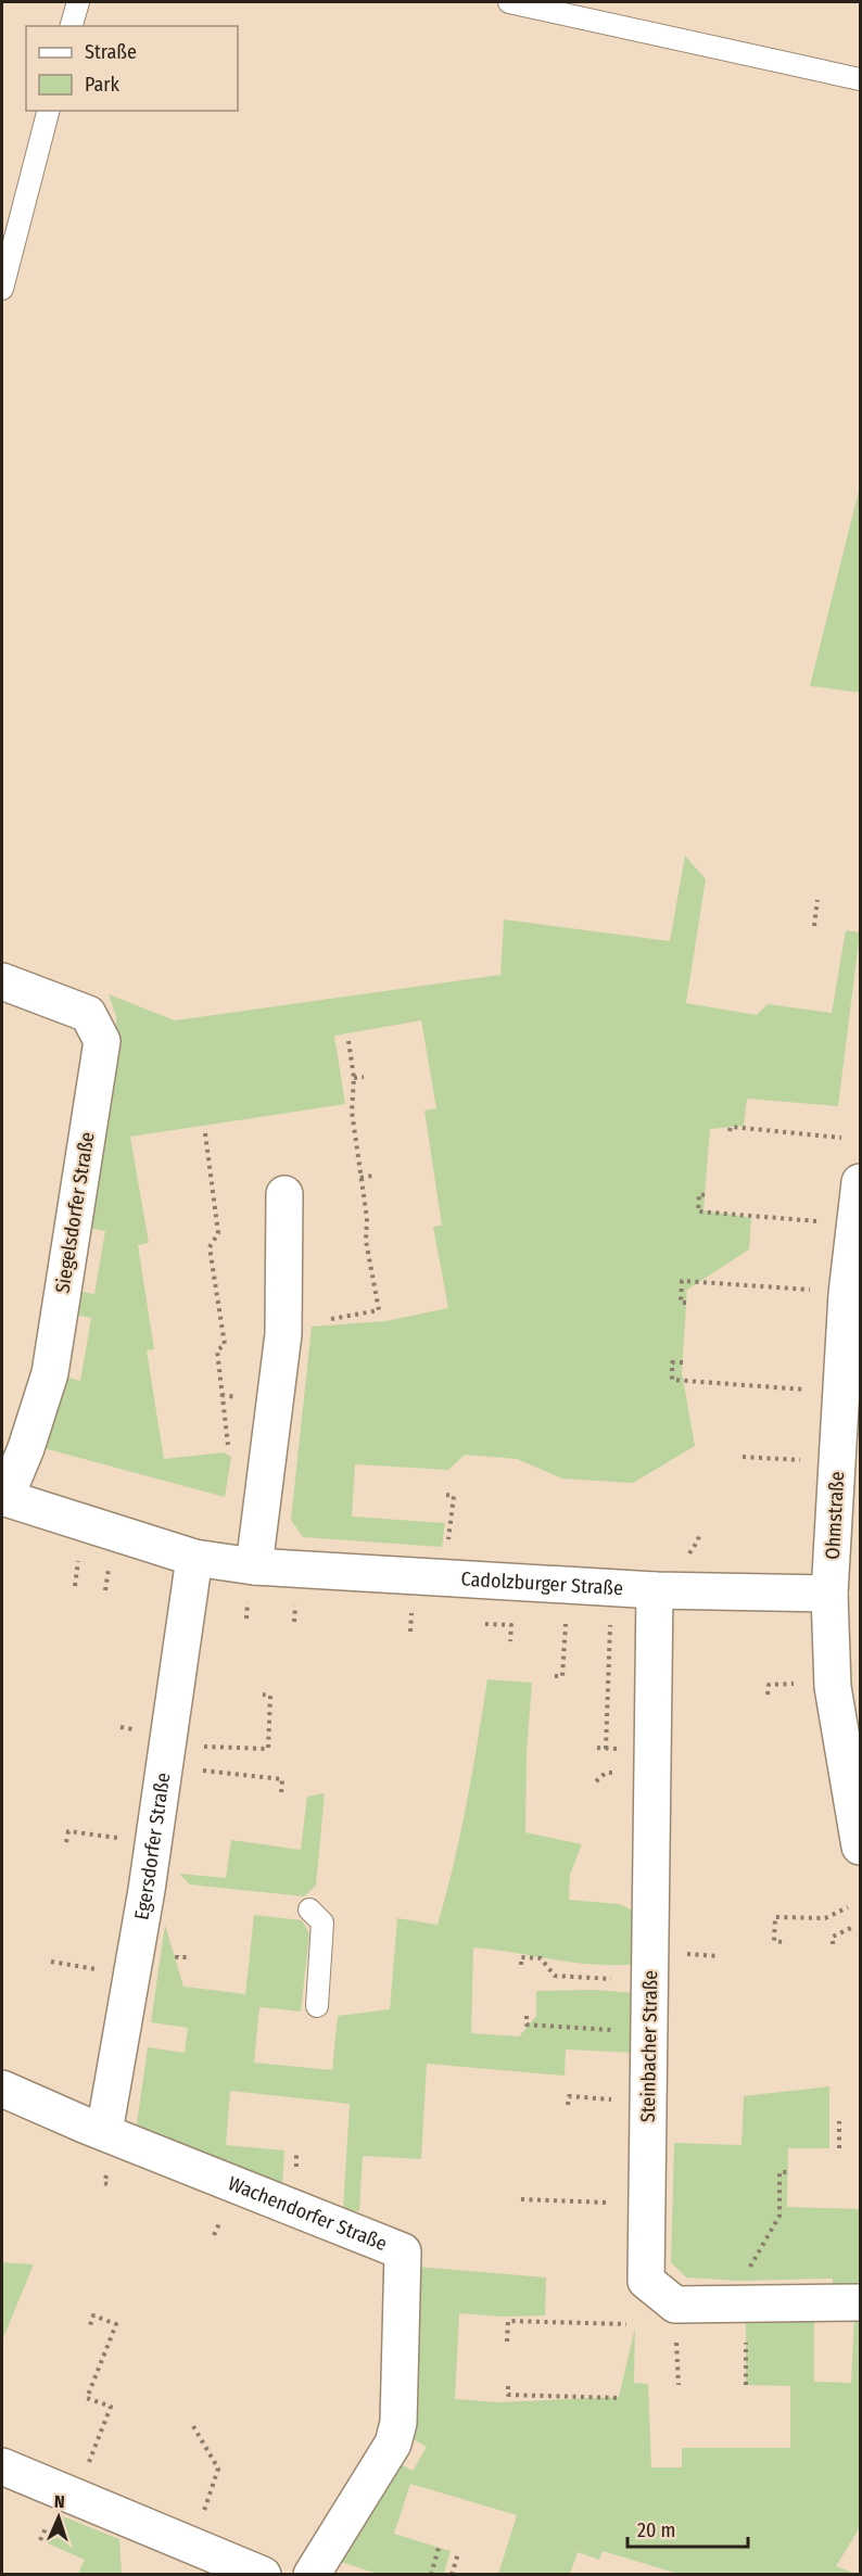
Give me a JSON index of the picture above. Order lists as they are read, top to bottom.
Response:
{
  "streets": {
    "street": [
      "Siegelsdorfer Straße",
      "Ohmstraße",
      "Cadolzburger Straße",
      "Egersdorfer Straße",
      "Steinbacher Straße",
      "Wachendorfer Straße"
    ]
  },
  "crossings": [
    ["Siegelsdorfer Straße", "Cadolzburger Straße"],
    ["Ohmstraße", "Cadolzburger Straße"],
    ["Cadolzburger Straße", "Egersdorfer Straße"],
    ["Cadolzburger Straße", "Steinbacher Straße"],
    ["Egersdorfer Straße", "Wachendorfer Straße"]
  ],
  "legend": ["Straße", "Park"],
  "scale_bar": "20 m",
  "north": "top"
}
